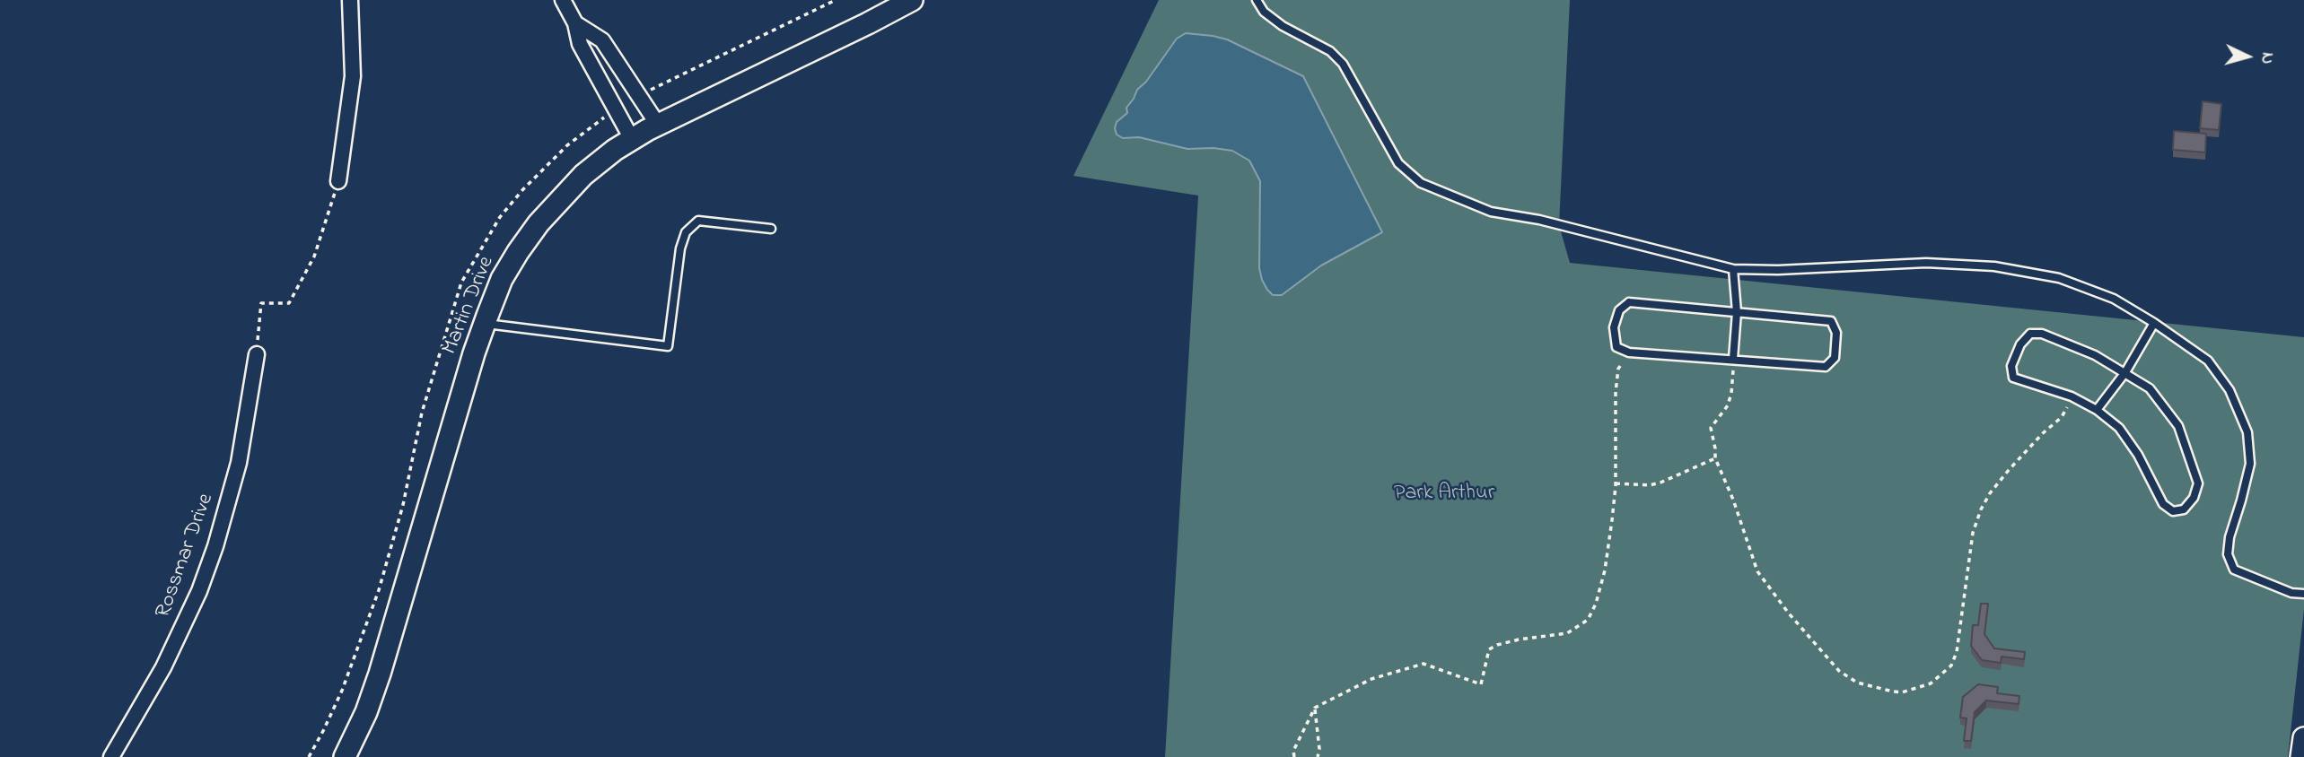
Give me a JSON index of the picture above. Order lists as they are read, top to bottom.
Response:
{
  "streets": {
    "street": ["Martin Drive", "Rossmar Drive"]
  },
  "parks": ["Park Arthur"],
  "north": "right"
}
